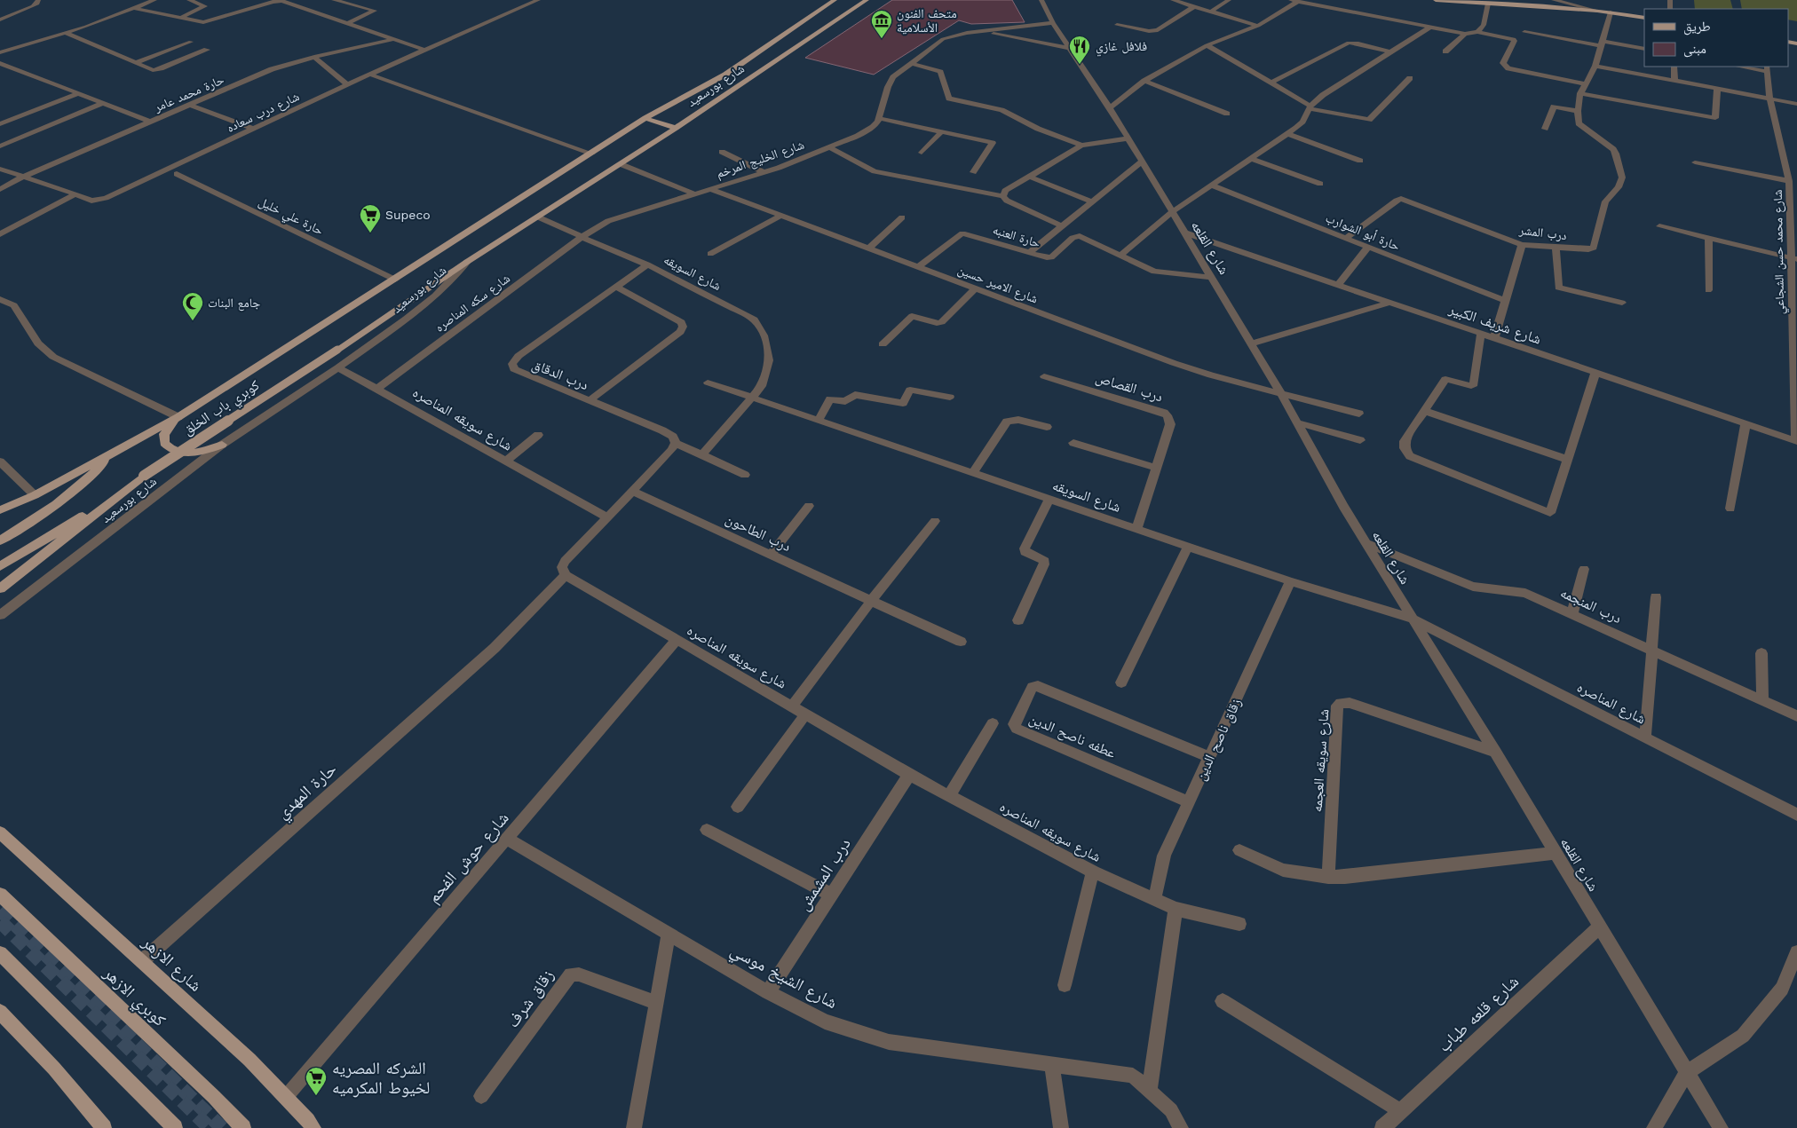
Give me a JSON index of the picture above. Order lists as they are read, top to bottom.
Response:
{
  "streets": {
    "main road": [
      "شارع بورسعيد",
      "كوبري باب الخلق",
      "شارع الازهر",
      "كوبري الازهر"
    ],
    "street": [
      "حارة محمد عامر",
      "شارع درب سعاده",
      "شارع الخليج المرخم",
      "حارة علي خليل",
      "حارة أبو الشوارب",
      "درب المشر",
      "حارة العنبه",
      "شارع القلعه",
      "شارع محمد حسن الشجاعي",
      "شارع السويقه",
      "شارع الامير حسين",
      "شارع سكه المناصره",
      "شارع شريف الكبير",
      "درب الدقاق",
      "درب القصاص",
      "شارع سويقه المناصره",
      "درب الطاحون",
      "درب المنجمه",
      "شارع المناصره",
      "عطفه ناصح الدين",
      "زقاق ناصح الدين",
      "شارع سويقه العجمه",
      "حارة المهدي",
      "شارع حوش الفحم",
      "درب المشمش",
      "شارع الشيخ موسي",
      "زقاق شرف",
      "شارع قلعه طباب"
    ]
  },
  "crossings": [
    ["شارع بورسعيد", "حارة علي خليل"],
    ["شارع بورسعيد", "شارع السويقه"],
    ["شارع بورسعيد", "كوبري باب الخلق"],
    ["شارع بورسعيد", "شارع سويقه المناصره"],
    ["حارة محمد عامر", "شارع درب سعاده"],
    ["شارع الخليج المرخم", "شارع السويقه"],
    ["شارع الخليج المرخم", "شارع الامير حسين"],
    ["شارع الخليج المرخم", "شارع سكه المناصره"],
    ["حارة أبو الشوارب", "درب المشر"],
    ["حارة العنبه", "شارع القلعه"],
    ["حارة العنبه", "شارع الامير حسين"],
    ["شارع القلعه", "شارع السويقه"],
    ["شارع القلعه", "شارع الامير حسين"],
    ["شارع القلعه", "شارع شريف الكبير"],
    ["شارع القلعه", "درب المنجمه"],
    ["شارع القلعه", "شارع المناصره"],
    ["شارع القلعه", "شارع سويقه العجمه"],
    ["شارع القلعه", "شارع قلعه طباب"],
    ["شارع محمد حسن الشجاعي", "شارع شريف الكبير"],
    ["شارع السويقه", "شارع سكه المناصره"],
    ["شارع السويقه", "درب الدقاق"],
    ["شارع السويقه", "درب القصاص"],
    ["شارع السويقه", "شارع المناصره"],
    ["شارع السويقه", "زقاق ناصح الدين"],
    ["شارع سكه المناصره", "شارع سويقه المناصره"],
    ["شارع سويقه المناصره", "زقاق ناصح الدين"],
    ["شارع سويقه المناصره", "حارة المهدي"],
    ["شارع سويقه المناصره", "شارع حوش الفحم"],
    ["شارع سويقه المناصره", "درب المشمش"],
    ["عطفه ناصح الدين", "زقاق ناصح الدين"],
    ["حارة المهدي", "شارع الازهر"],
    ["شارع حوش الفحم", "شارع الازهر"],
    ["شارع حوش الفحم", "شارع الشيخ موسي"],
    ["درب المشمش", "شارع الشيخ موسي"]
  ],
  "places": {
    "museum": ["متحف الفنون الأسلامية"],
    "restaurant": ["فلافل غازي"],
    "supermarket": ["Supeco", "الشركه المصريه لخيوط المكرميه"],
    "mosque": ["جامع البنات"]
  },
  "legend": ["طريق", "مبنى"]
}
